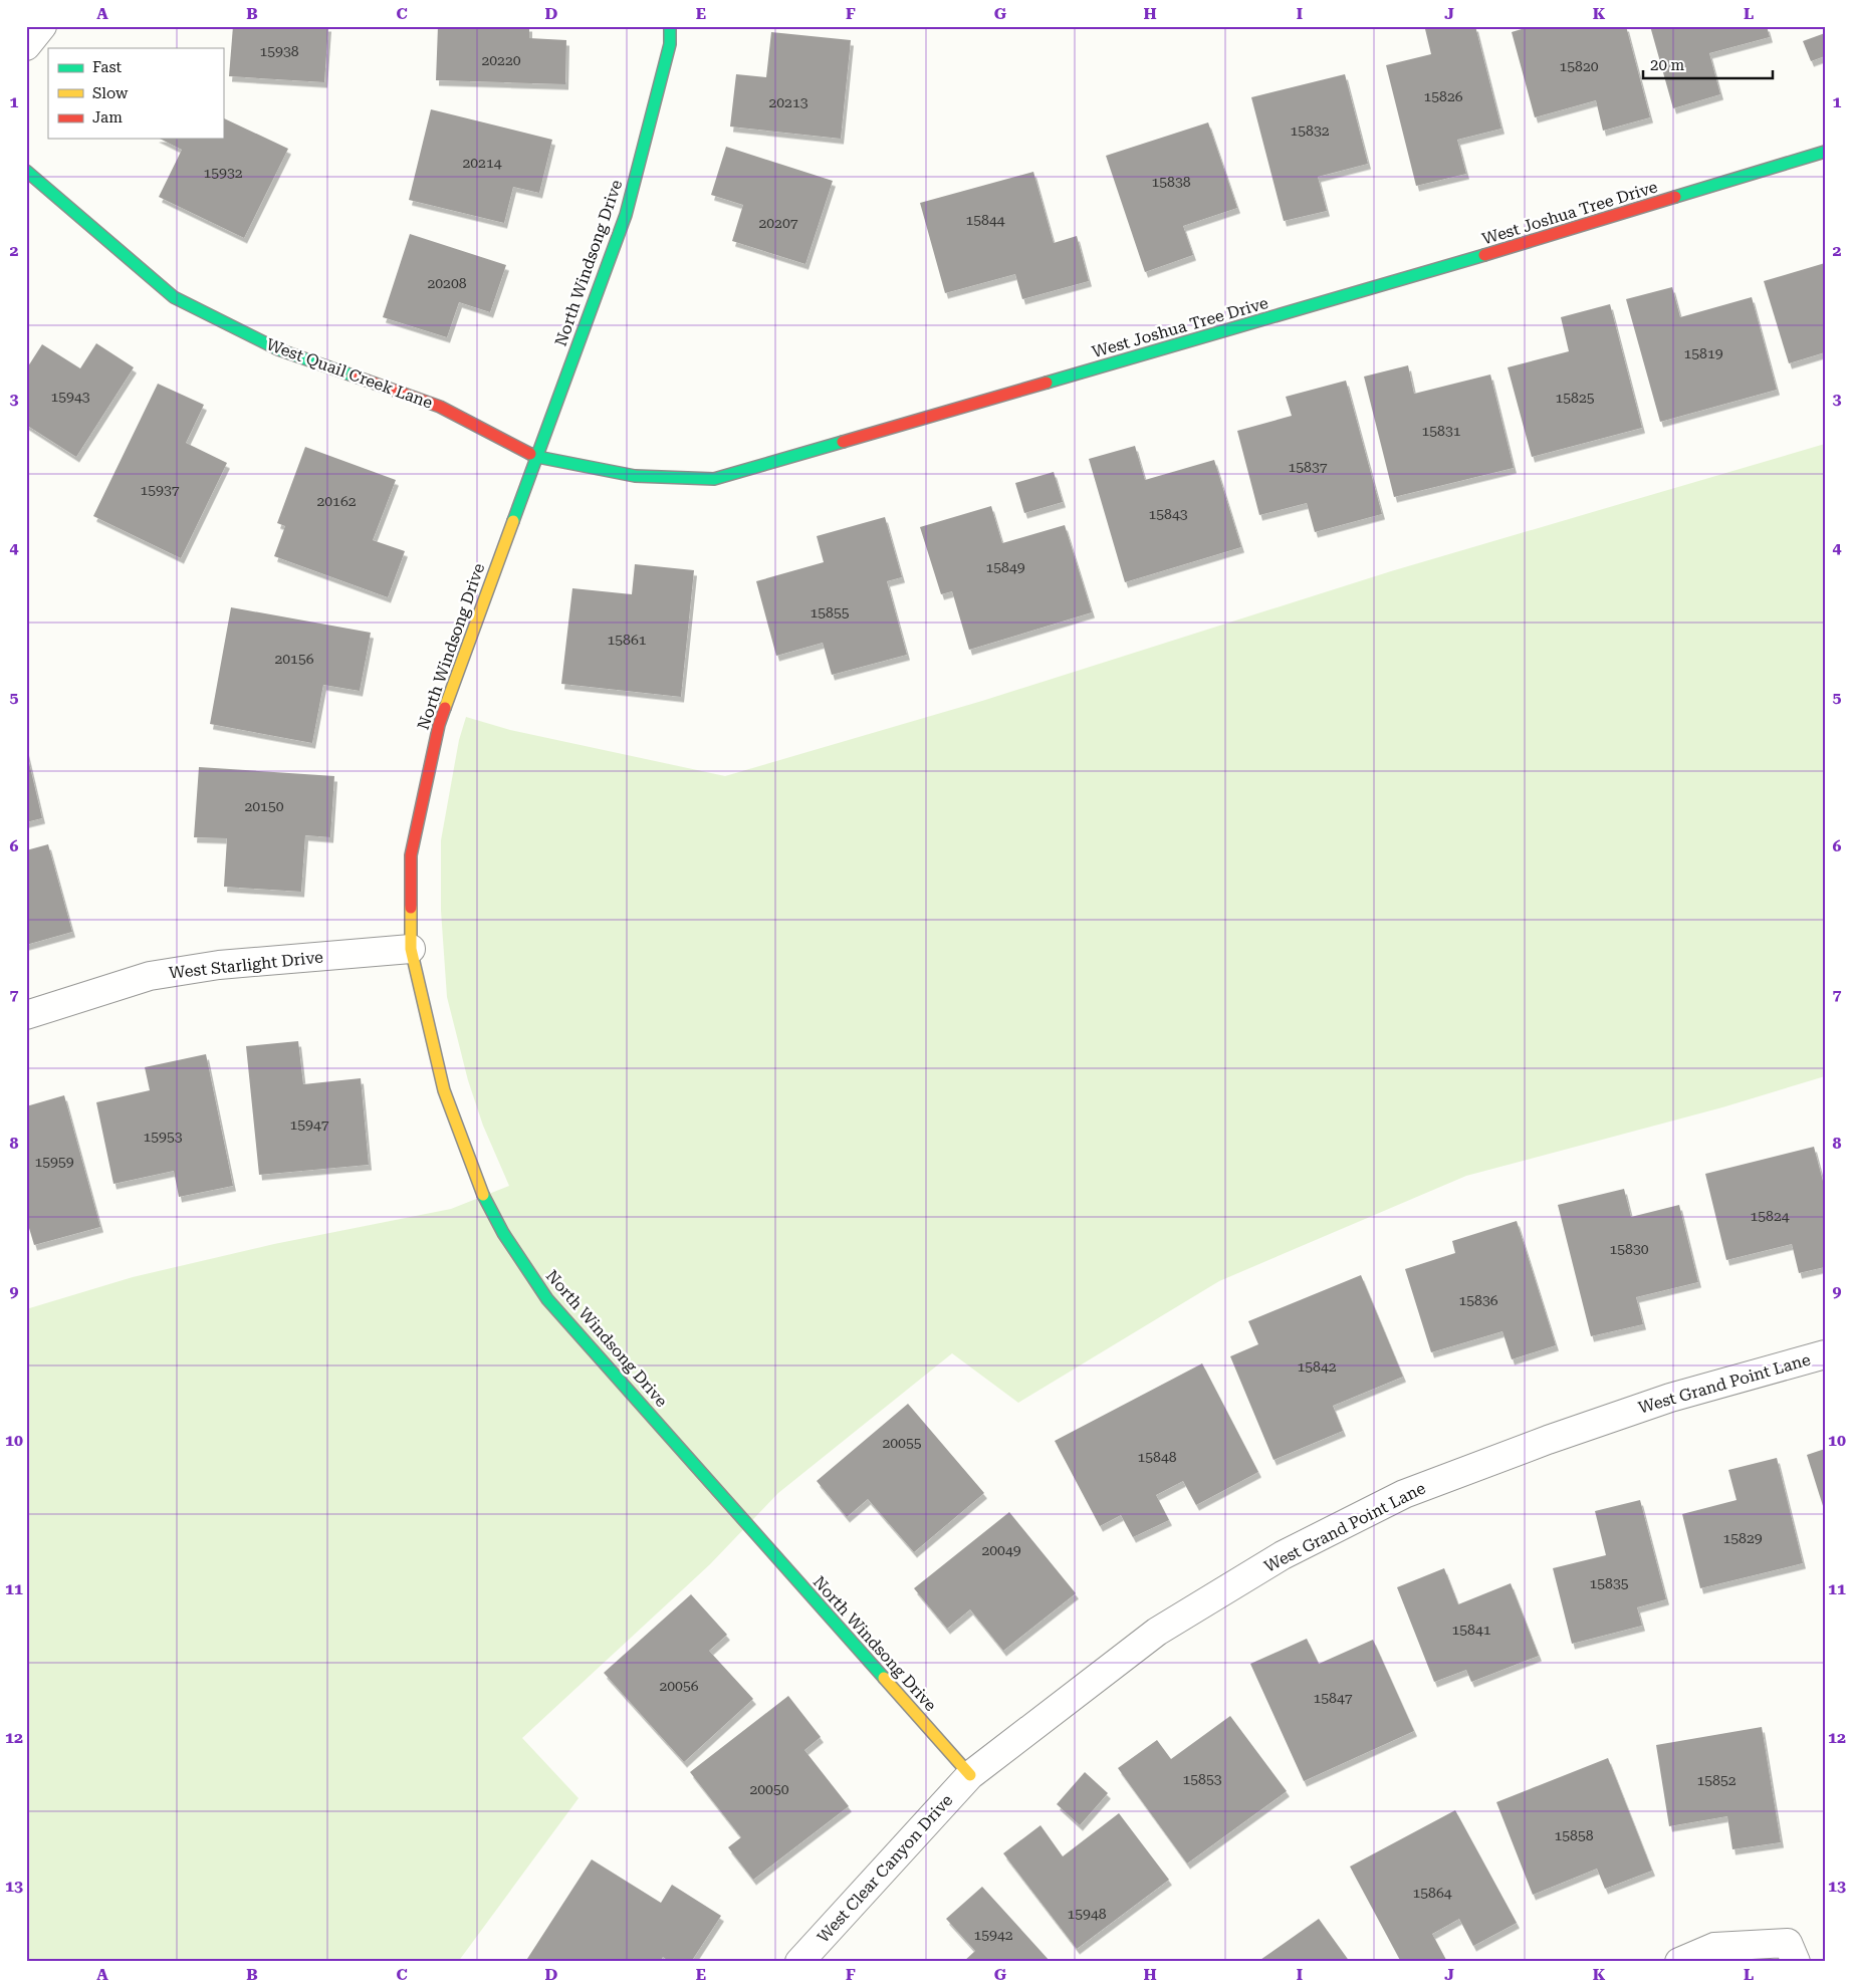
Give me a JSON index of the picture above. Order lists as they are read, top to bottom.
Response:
{
  "streets": {
    "street": [
      "West Joshua Tree Drive",
      "North Windsong Drive",
      "West Quail Creek Lane",
      "West Starlight Drive",
      "West Grand Point Lane",
      "West Clear Canyon Drive"
    ]
  },
  "crossings": [
    ["West Joshua Tree Drive", "North Windsong Drive"],
    ["West Joshua Tree Drive", "West Quail Creek Lane"],
    ["North Windsong Drive", "West Quail Creek Lane"],
    ["North Windsong Drive", "West Starlight Drive"],
    ["North Windsong Drive", "West Grand Point Lane"],
    ["North Windsong Drive", "West Clear Canyon Drive"],
    ["West Grand Point Lane", "West Clear Canyon Drive"]
  ],
  "house_numbers": [
    "15938",
    "20220",
    "15820",
    "15826",
    "20213",
    "15832",
    "20214",
    "15932",
    "15838",
    "15844",
    "20207",
    "20208",
    "15819",
    "15943",
    "15825",
    "15831",
    "15837",
    "15937",
    "20162",
    "15843",
    "15849",
    "15855",
    "15861",
    "20156",
    "20150",
    "15947",
    "15953",
    "15959",
    "15824",
    "15830",
    "15836",
    "15842",
    "20055",
    "15848",
    "15829",
    "20049",
    "15835",
    "15841",
    "20056",
    "15847",
    "15853",
    "15852",
    "20050",
    "15858",
    "15864",
    "15948",
    "15942"
  ],
  "legend": ["Fast", "Slow", "Jam"],
  "scale_bar": "20 m",
  "grid": {
    "columns": [
      "A",
      "B",
      "C",
      "D",
      "E",
      "F",
      "G",
      "H",
      "I",
      "J",
      "K",
      "L"
    ],
    "rows": [
      "1",
      "2",
      "3",
      "4",
      "5",
      "6",
      "7",
      "8",
      "9",
      "10",
      "11",
      "12",
      "13"
    ]
  }
}
